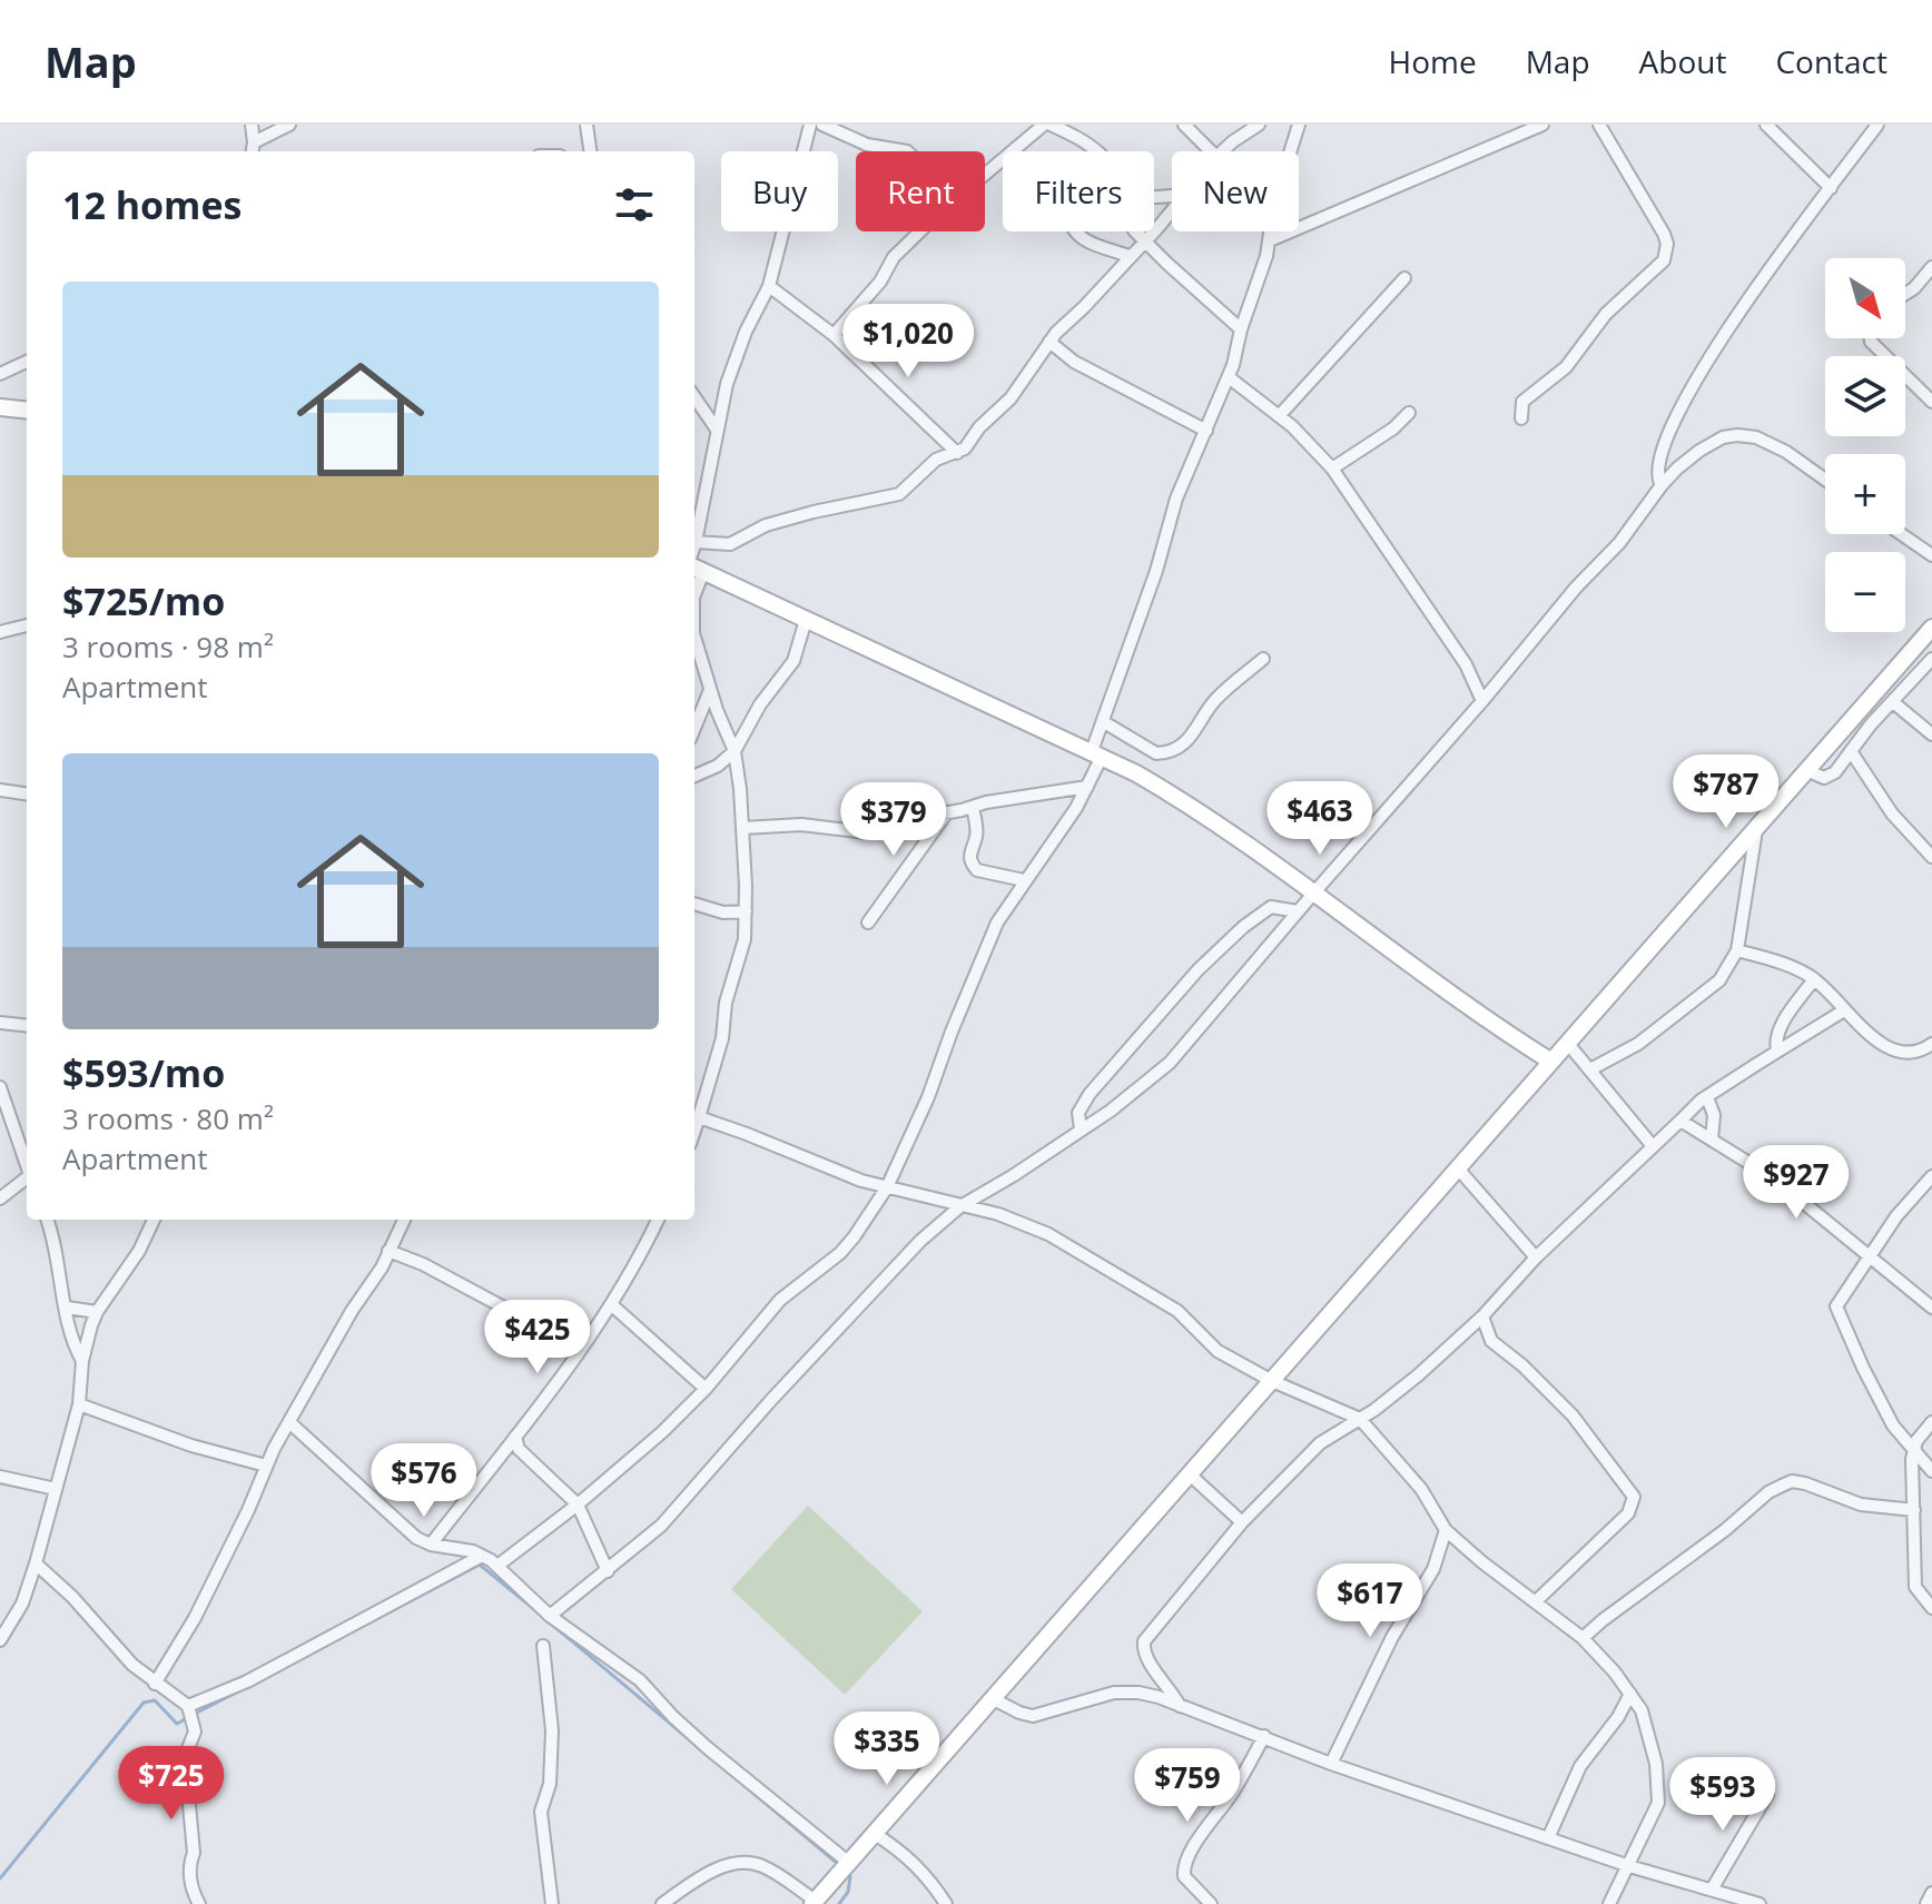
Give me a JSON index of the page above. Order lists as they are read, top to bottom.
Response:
{
  "north": "bottom right",
  "page": {
    "header": "Map",
    "nav": [
      "Home",
      "Map",
      "About",
      "Contact"
    ],
    "chip": [
      "Buy",
      "Rent",
      "Filters",
      "New"
    ],
    "heading": "12 homes",
    "map_buttons": ["+", "−"],
    "list": [
      {
        "name": "$725/mo",
        "note": "3 rooms · 98 m² · Apartment"
      },
      {
        "name": "$593/mo",
        "note": "3 rooms · 80 m² · Apartment"
      }
    ],
    "price": [
      "$1,020",
      "$787",
      "$463",
      "$379",
      "$927",
      "$425",
      "$576",
      "$617",
      "$335",
      "$725",
      "$759",
      "$593"
    ]
  }
}
